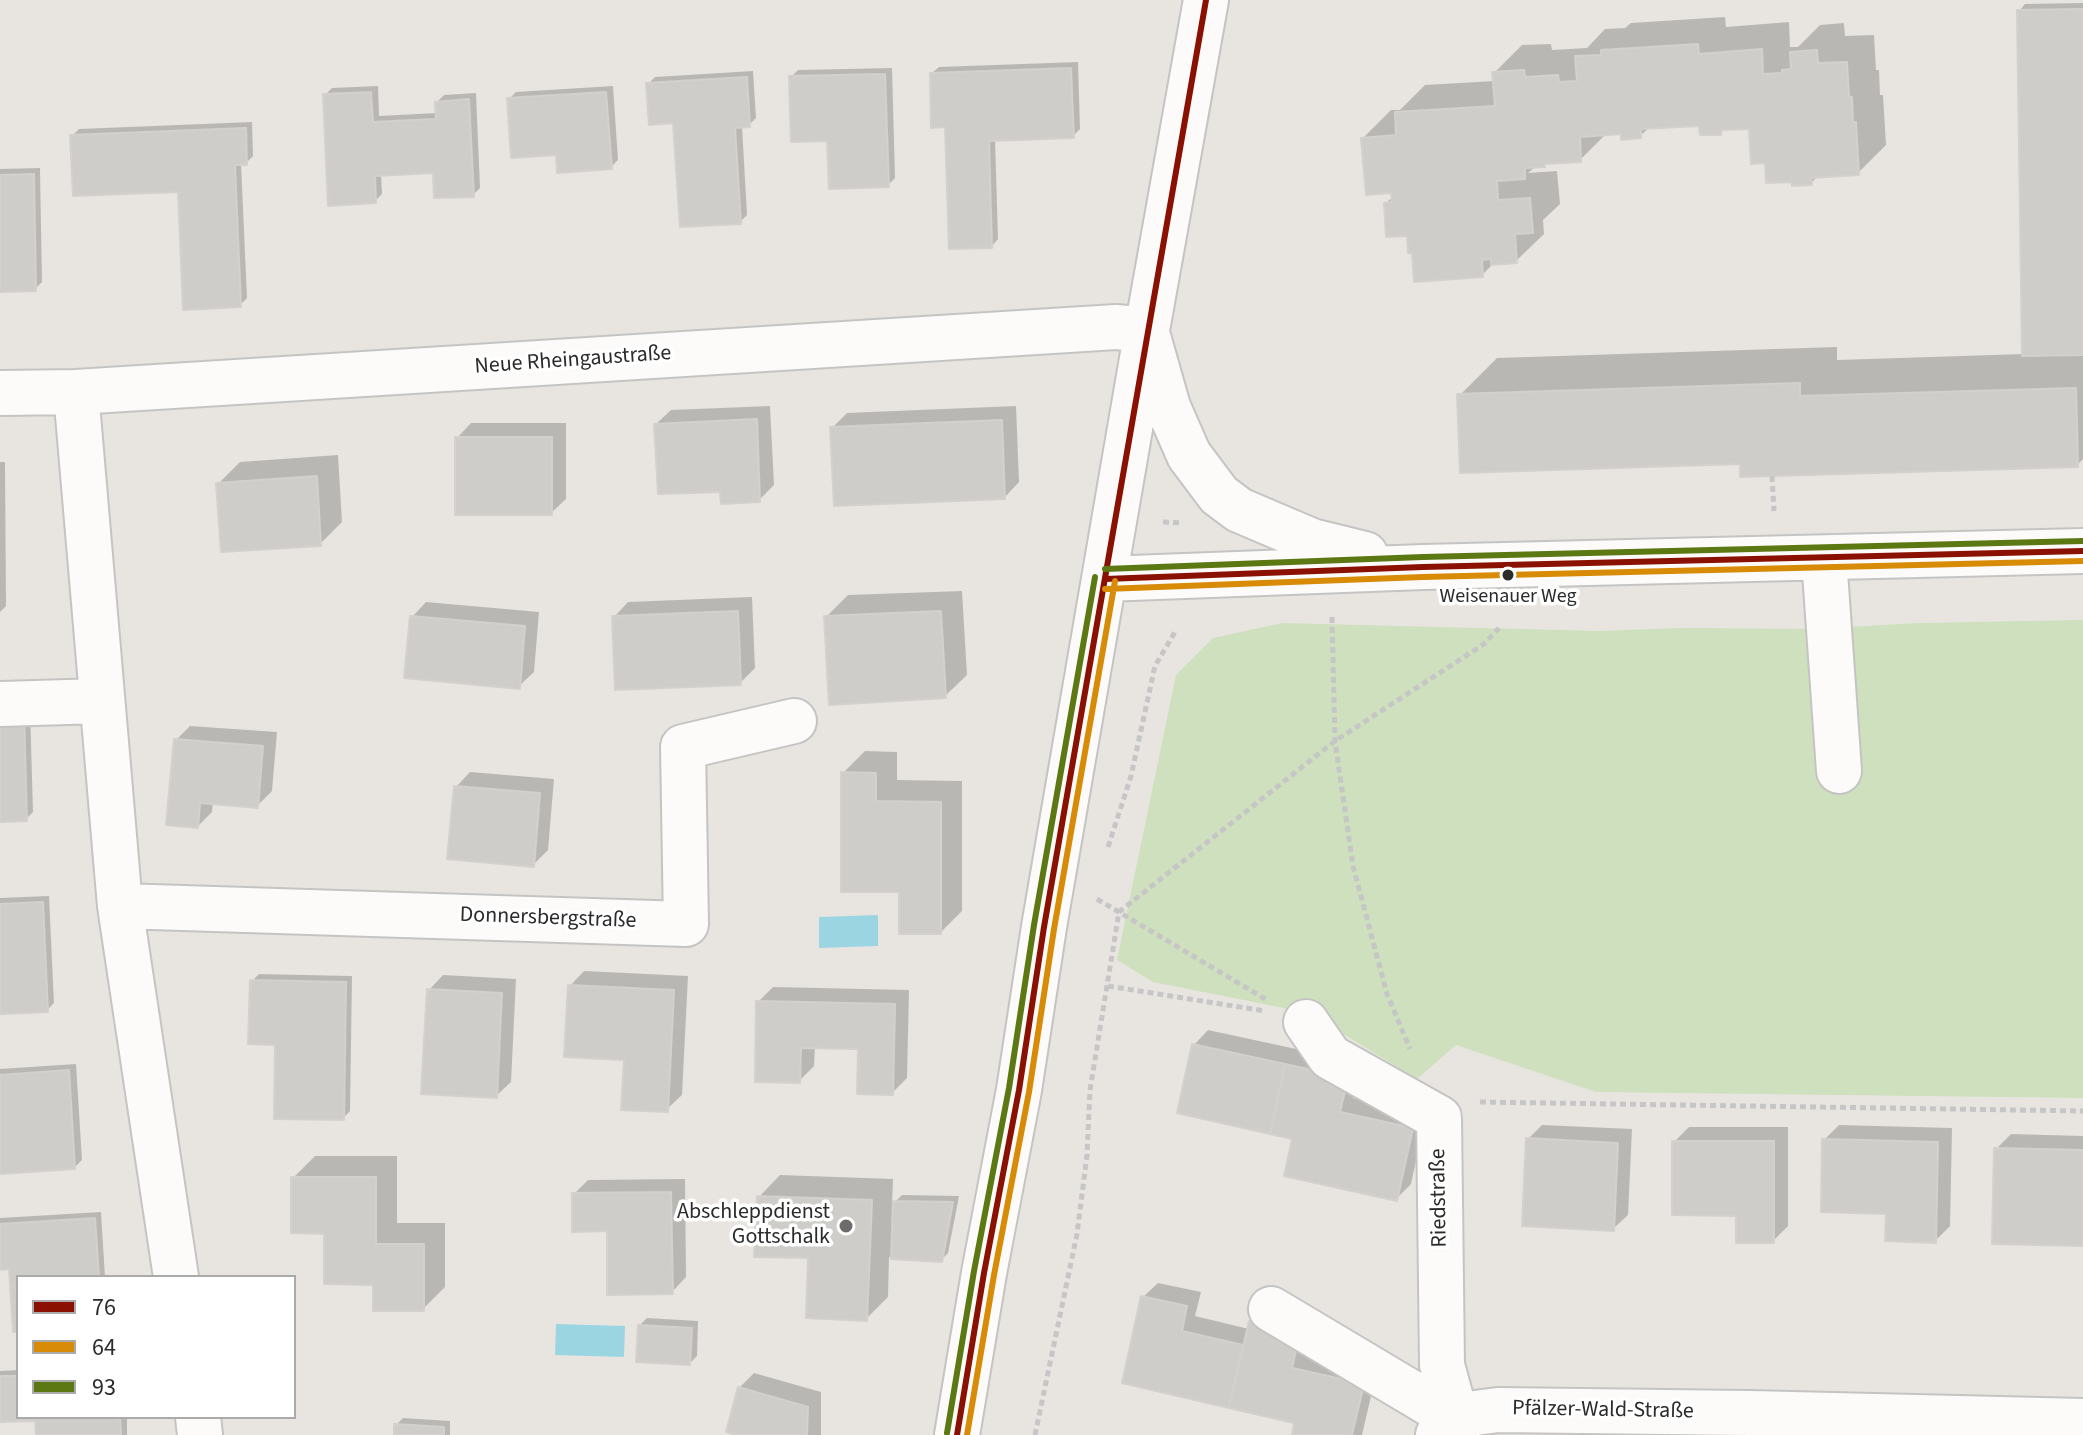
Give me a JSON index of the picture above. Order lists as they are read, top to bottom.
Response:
{
  "streets": {
    "street": [
      "Neue Rheingaustraße",
      "Donnersbergstraße",
      "Riedstraße",
      "Pfälzer-Wald-Straße"
    ]
  },
  "crossings": [
    ["Riedstraße", "Pfälzer-Wald-Straße"]
  ],
  "places": ["Weisenauer Weg", "Abschleppdienst Gottschalk"],
  "lines": ["transit line 76", "transit line 93", "transit line 64"],
  "legend": ["76", "64", "93"]
}
